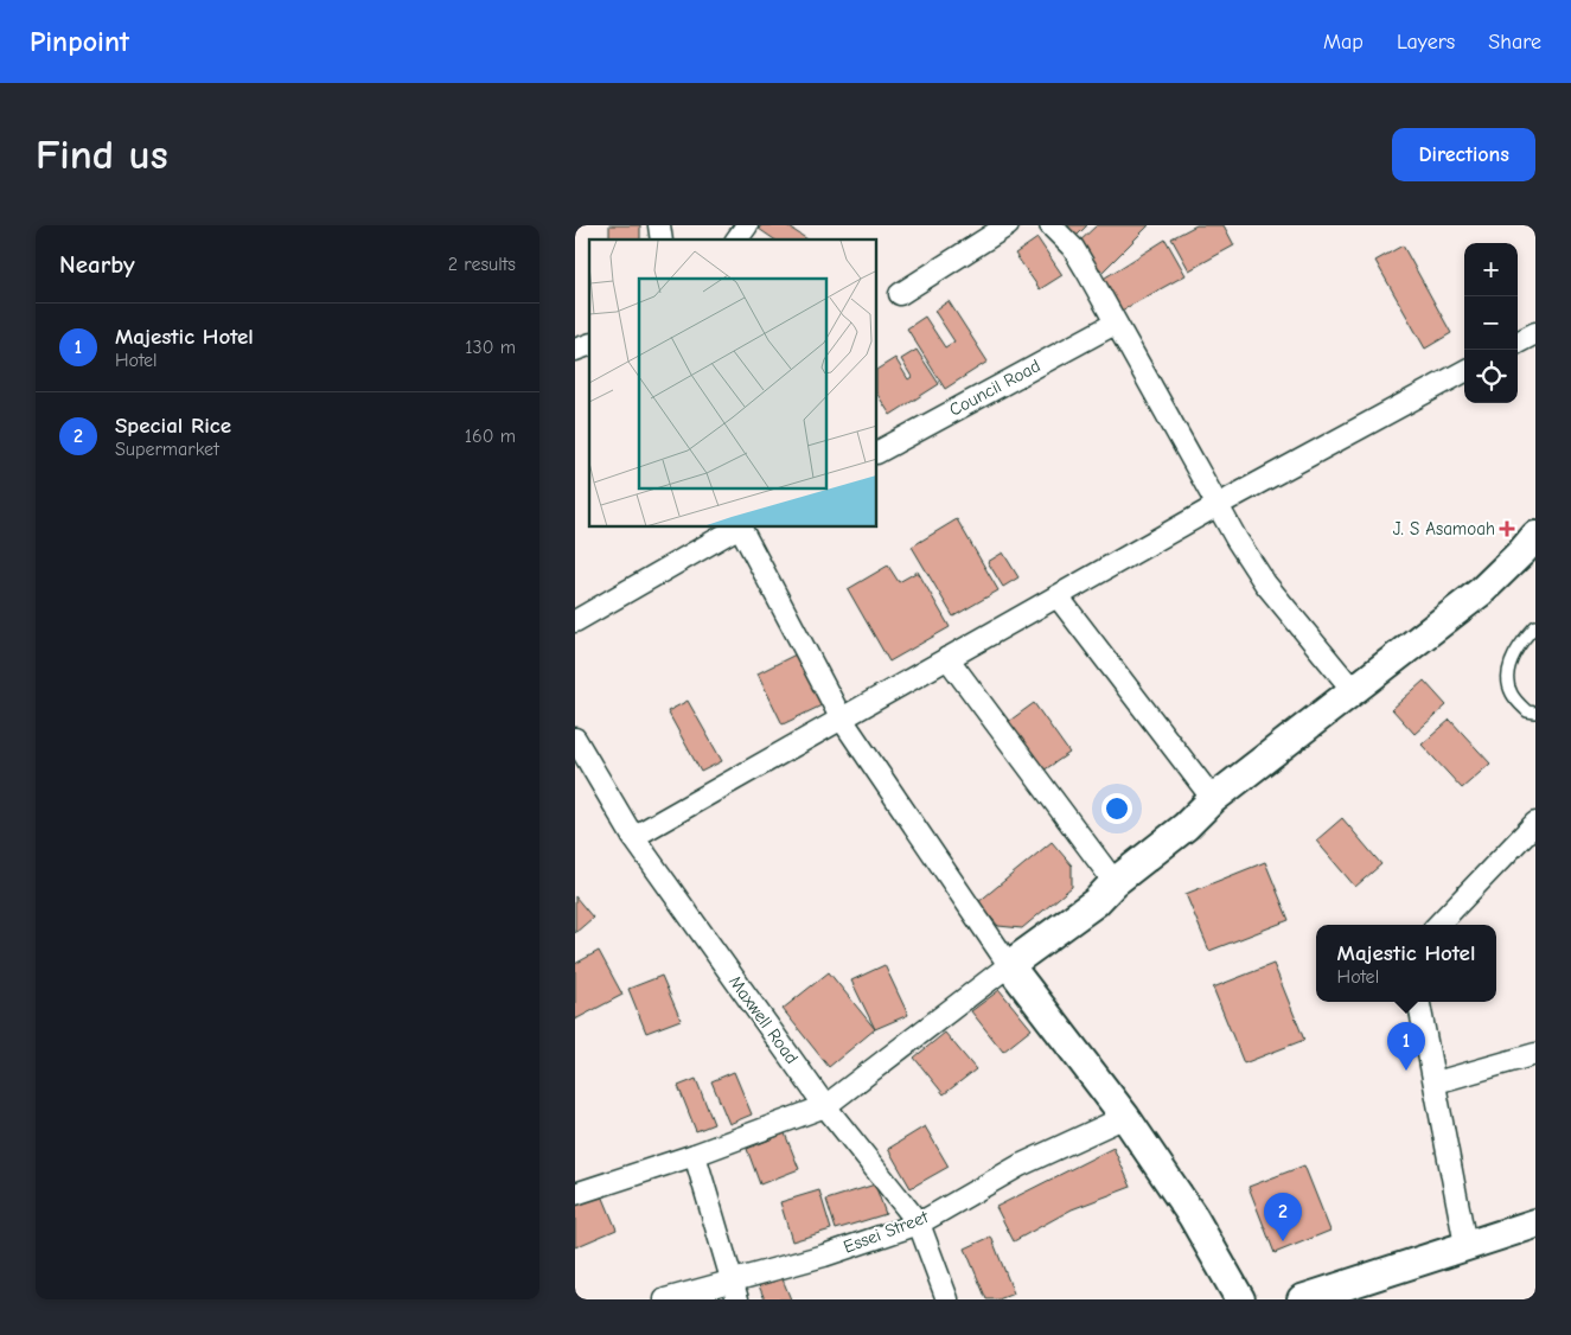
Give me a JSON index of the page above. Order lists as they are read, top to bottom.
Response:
{
  "streets": {
    "street": ["Council Road", "Maxwell Road", "Essei Street"]
  },
  "crossings": [
    ["Maxwell Road", "Essei Street"]
  ],
  "places": {
    "health": ["J. S Asamoah"]
  },
  "page": {
    "header": "Pinpoint",
    "nav": ["Map", "Layers", "Share"],
    "buttons": "Directions",
    "title": "Find us",
    "heading": ["Nearby", "2 results"],
    "map_buttons": ["+", "−"],
    "list": [
      {
        "mark": "1",
        "name": "Majestic Hotel",
        "note": "Hotel",
        "value": "130 m"
      },
      {
        "mark": "2",
        "name": "Special Rice",
        "note": "Supermarket",
        "value": "160 m"
      }
    ],
    "popup": ["Majestic Hotel", "Hotel"],
    "pins": ["1", "2"]
  }
}
